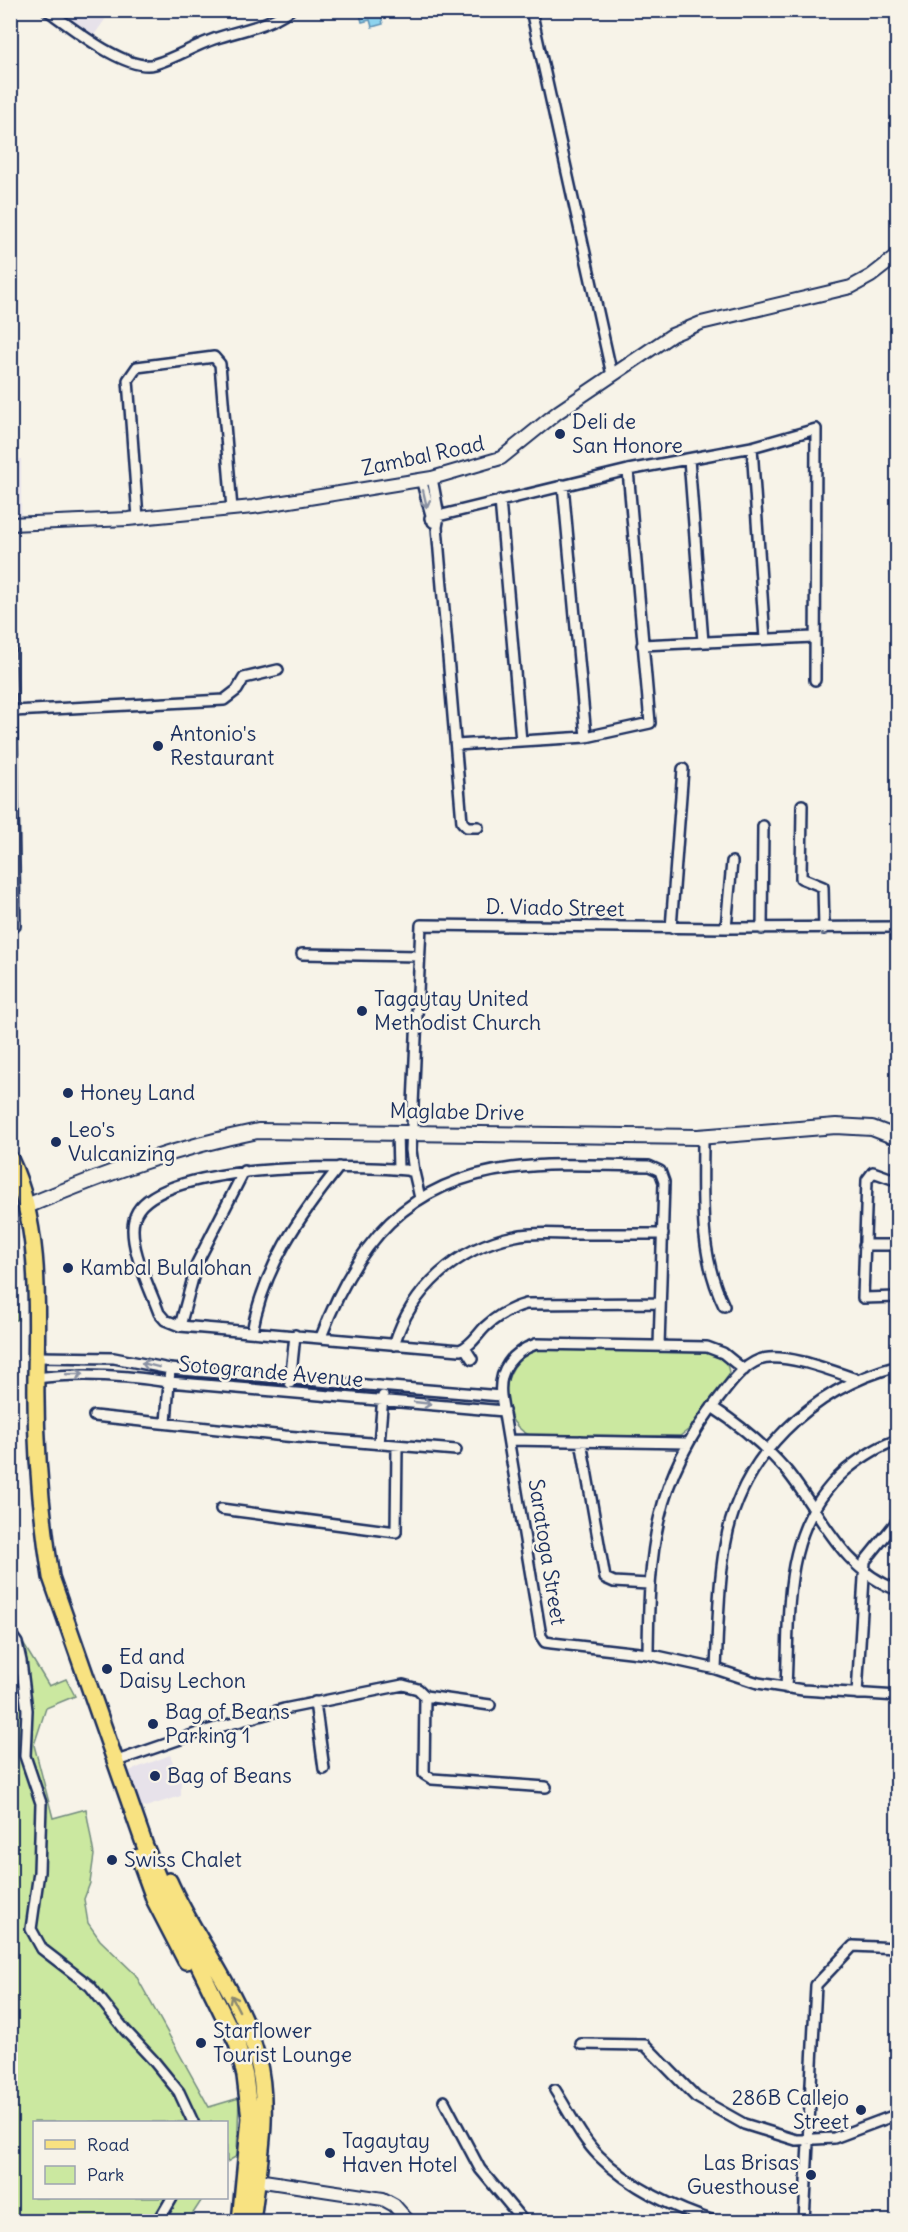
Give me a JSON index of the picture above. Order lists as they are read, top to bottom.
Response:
{
  "streets": {
    "main road": ["Maglabe Drive"],
    "street": [
      "Zambal Road",
      "D. Viado Street",
      "Sotogrande Avenue",
      "Saratoga Street"
    ]
  },
  "crossings": [
    ["D. Viado Street", "Maglabe Drive"],
    ["Sotogrande Avenue", "Saratoga Street"]
  ],
  "places": [
    "Deli de San Honore",
    "Antonio's Restaurant",
    "Tagaytay United Methodist Church",
    "Honey Land",
    "Leo's Vulcanizing",
    "Kambal Bulalohan",
    "Ed and Daisy Lechon",
    "Bag of Beans Parking 1",
    "Bag of Beans",
    "Swiss Chalet",
    "Starflower Tourist Lounge",
    "286B Callejo Street",
    "Tagaytay Haven Hotel",
    "Las Brisas Guesthouse"
  ],
  "legend": ["Road", "Park"]
}
